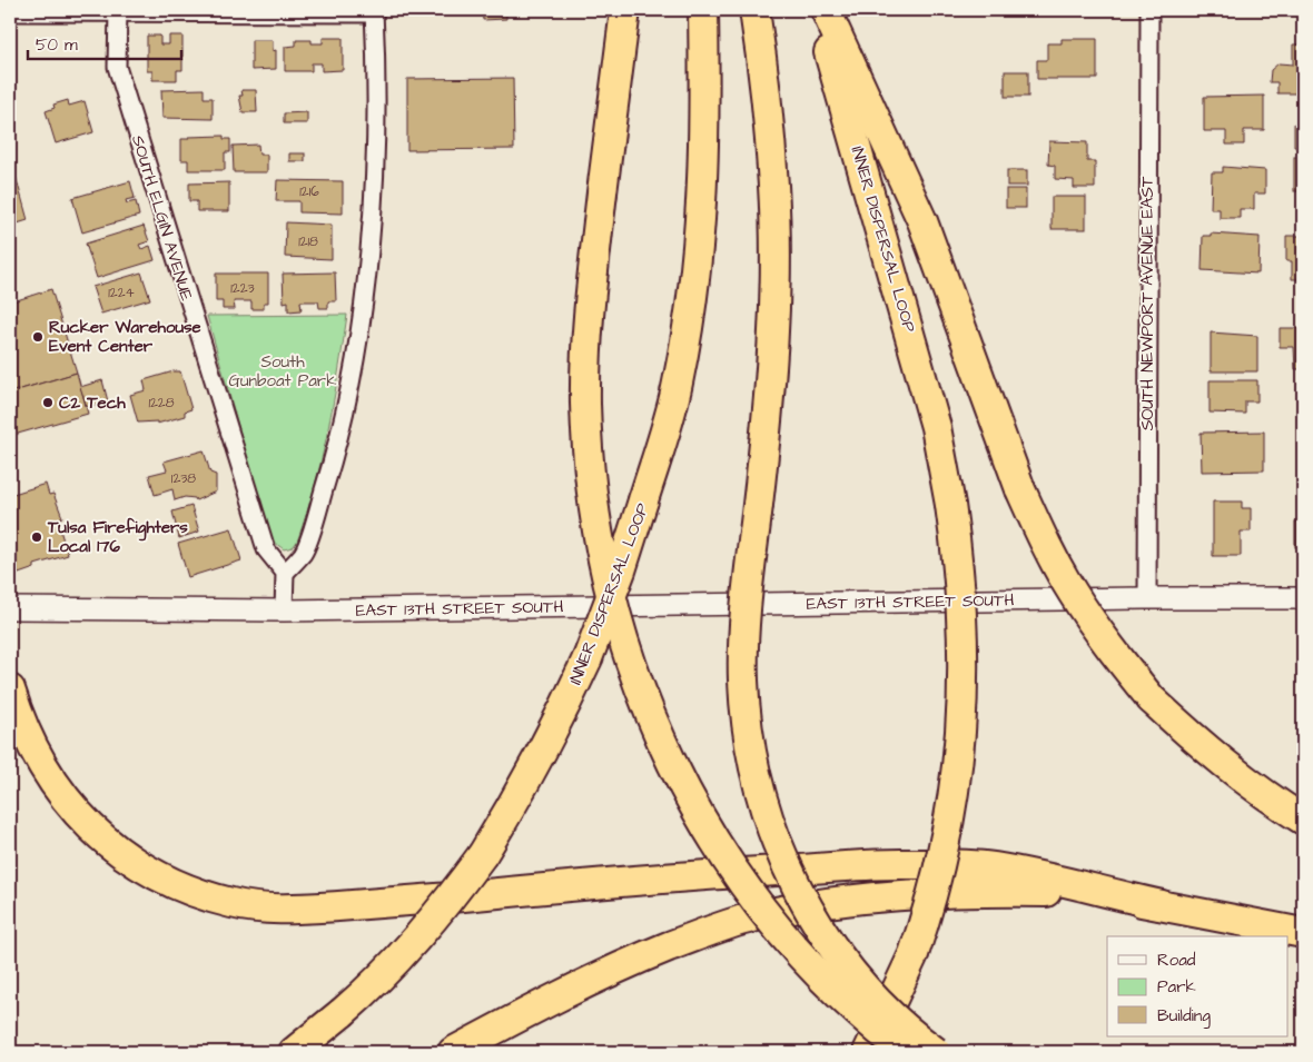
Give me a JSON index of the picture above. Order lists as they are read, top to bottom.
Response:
{
  "streets": {
    "highway": ["INNER DISPERSAL LOOP"],
    "street": ["SOUTH ELGIN AVENUE", "SOUTH NEWPORT AVENUE EAST", "EAST 13TH STREET SOUTH"]
  },
  "crossings": [
    ["SOUTH NEWPORT AVENUE EAST", "EAST 13TH STREET SOUTH"]
  ],
  "parks": ["South Gunboat Park"],
  "places": ["Rucker Warehouse Event Center", "C2 Tech", "Tulsa Firefighters Local 176"],
  "house_numbers": [
    "1216",
    "1218",
    "1223",
    "1224",
    "1228",
    "1238"
  ],
  "legend": ["Road", "Park", "Building"],
  "scale_bar": "50 m"
}
